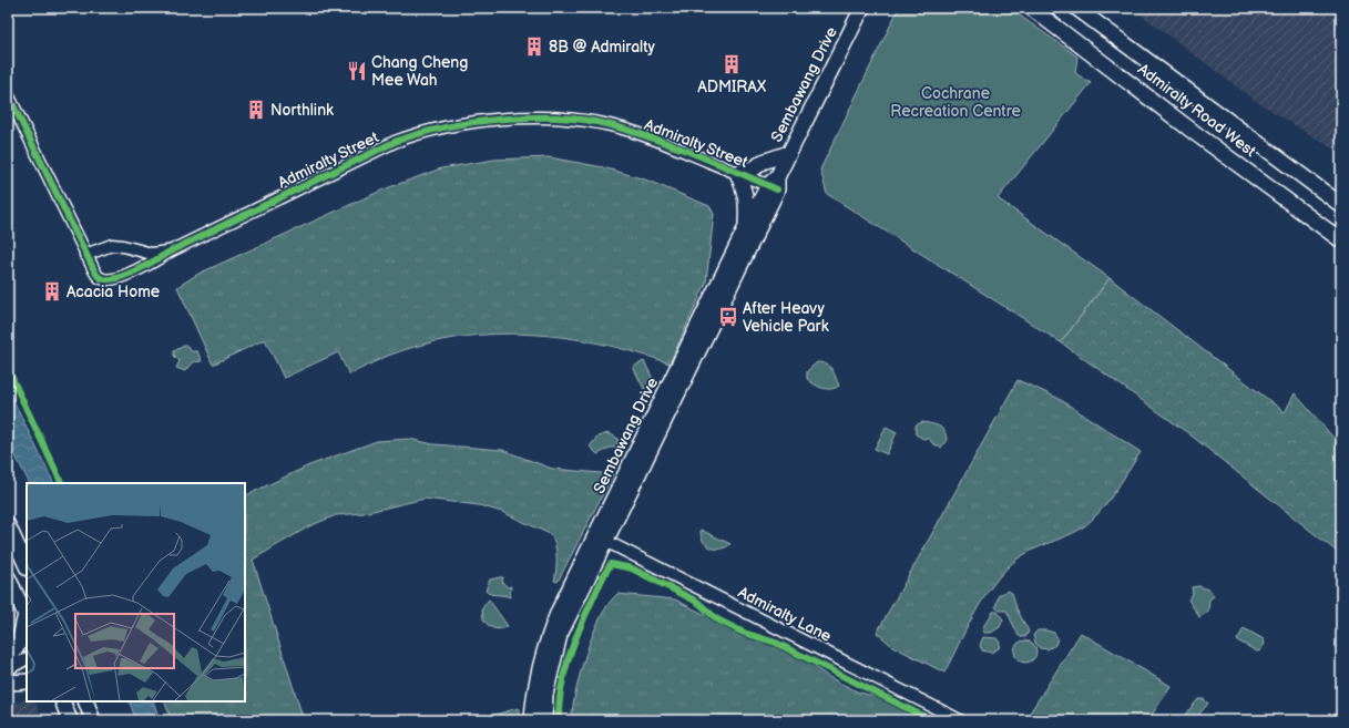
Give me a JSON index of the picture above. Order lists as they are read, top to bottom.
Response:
{
  "streets": {
    "main road": ["Sembawang Drive", "Admiralty Road West"],
    "street": ["Admiralty Street", "Admiralty Lane"]
  },
  "crossings": [
    ["Sembawang Drive", "Admiralty Street"],
    ["Sembawang Drive", "Admiralty Lane"]
  ],
  "parks": ["Cochrane Recreation Centre"],
  "places": {
    "building": [
      "8B @ Admiralty",
      "ADMIRAX",
      "Northlink",
      "Acacia Home"
    ],
    "restaurant": ["Chang Cheng Mee Wah"],
    "bus stop": ["After Heavy Vehicle Park"]
  }
}
